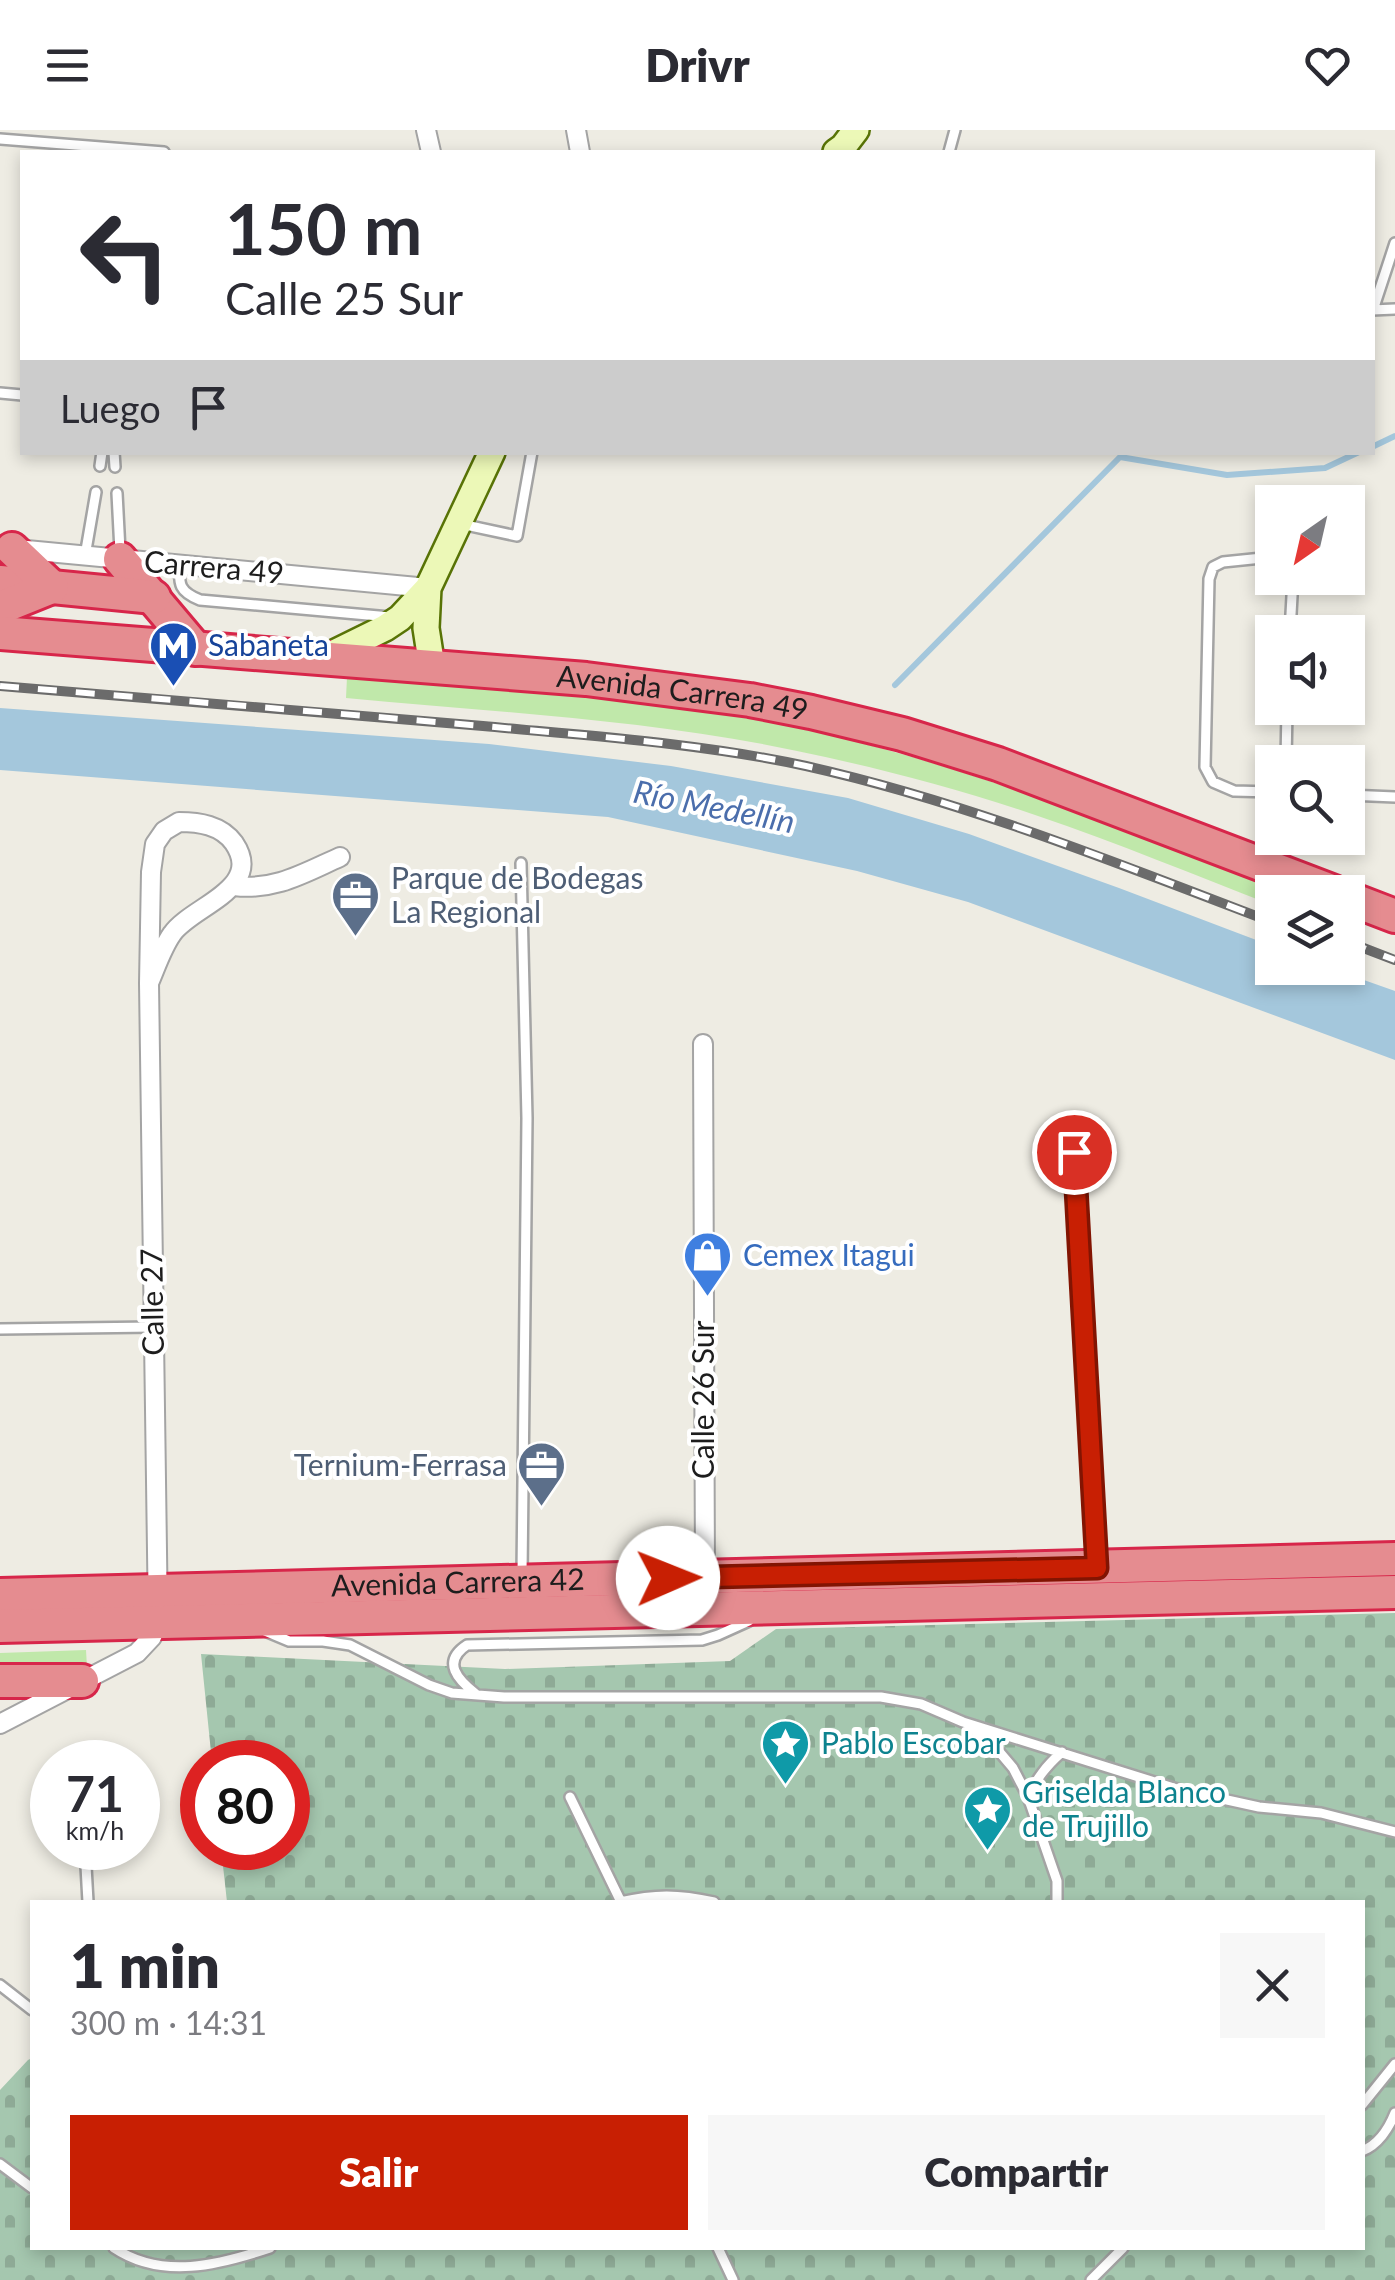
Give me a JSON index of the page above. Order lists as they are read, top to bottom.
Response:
{
  "streets": {
    "highway": ["Avenida Carrera 49", "Avenida Carrera 42"],
    "street": ["Carrera 49", "Calle 27", "Calle 26 Sur"]
  },
  "crossings": [
    ["Calle 27", "Avenida Carrera 42"],
    ["Calle 26 Sur", "Avenida Carrera 42"]
  ],
  "water": ["Río Medellín"],
  "places": {
    "metro station": ["Sabaneta"],
    "office": ["Parque de Bodegas La Regional", "Ternium-Ferrasa"],
    "shop": ["Cemex Itagui"],
    "place": ["Pablo Escobar", "Griselda Blanco de Trujillo"]
  },
  "north": "bottom left",
  "page": {
    "header": "Drivr",
    "turn": ["150 m", "Calle 25 Sur"],
    "then": "Luego",
    "speed": "71 km/h",
    "limit": "80",
    "heading": ["1 min", "300 m · 14:31"],
    "buttons": ["Salir", "Compartir"]
  }
}
